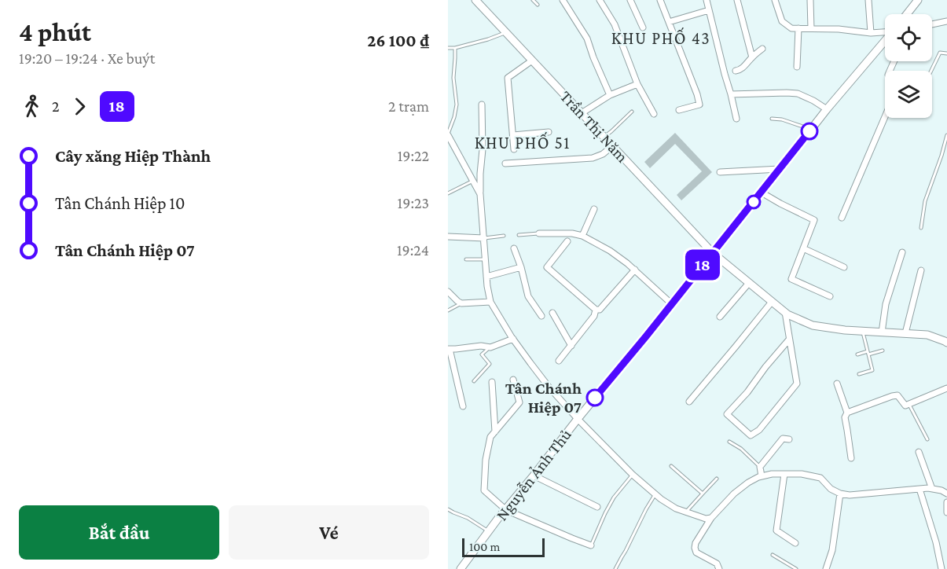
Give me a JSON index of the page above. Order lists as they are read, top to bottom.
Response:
{
  "streets": {
    "main road": ["Trần Thị Năm", "Nguyễn Ảnh Thủ"]
  },
  "crossings": [
    ["Trần Thị Năm", "Nguyễn Ảnh Thủ"]
  ],
  "districts": ["KHU PHỐ 43", "KHU PHỐ 51"],
  "places": ["Tân Chánh Hiệp 07"],
  "lines": ["bus line 18"],
  "scale_bar": "100 m",
  "page": {
    "heading": ["4 phút", "19:20 – 19:24 · Xe buýt", "26 100 ₫"],
    "on_map": "18",
    "legs": ["2", "18", "2 trạm"],
    "list": [
      {
        "name": "Cây xăng Hiệp Thành",
        "value": "19:22"
      },
      {
        "name": "Tân Chánh Hiệp 10",
        "value": "19:23"
      },
      {
        "name": "Tân Chánh Hiệp 07",
        "value": "19:24"
      }
    ],
    "buttons": ["Bắt đầu", "Vé"],
    "scale": "100 m"
  }
}
